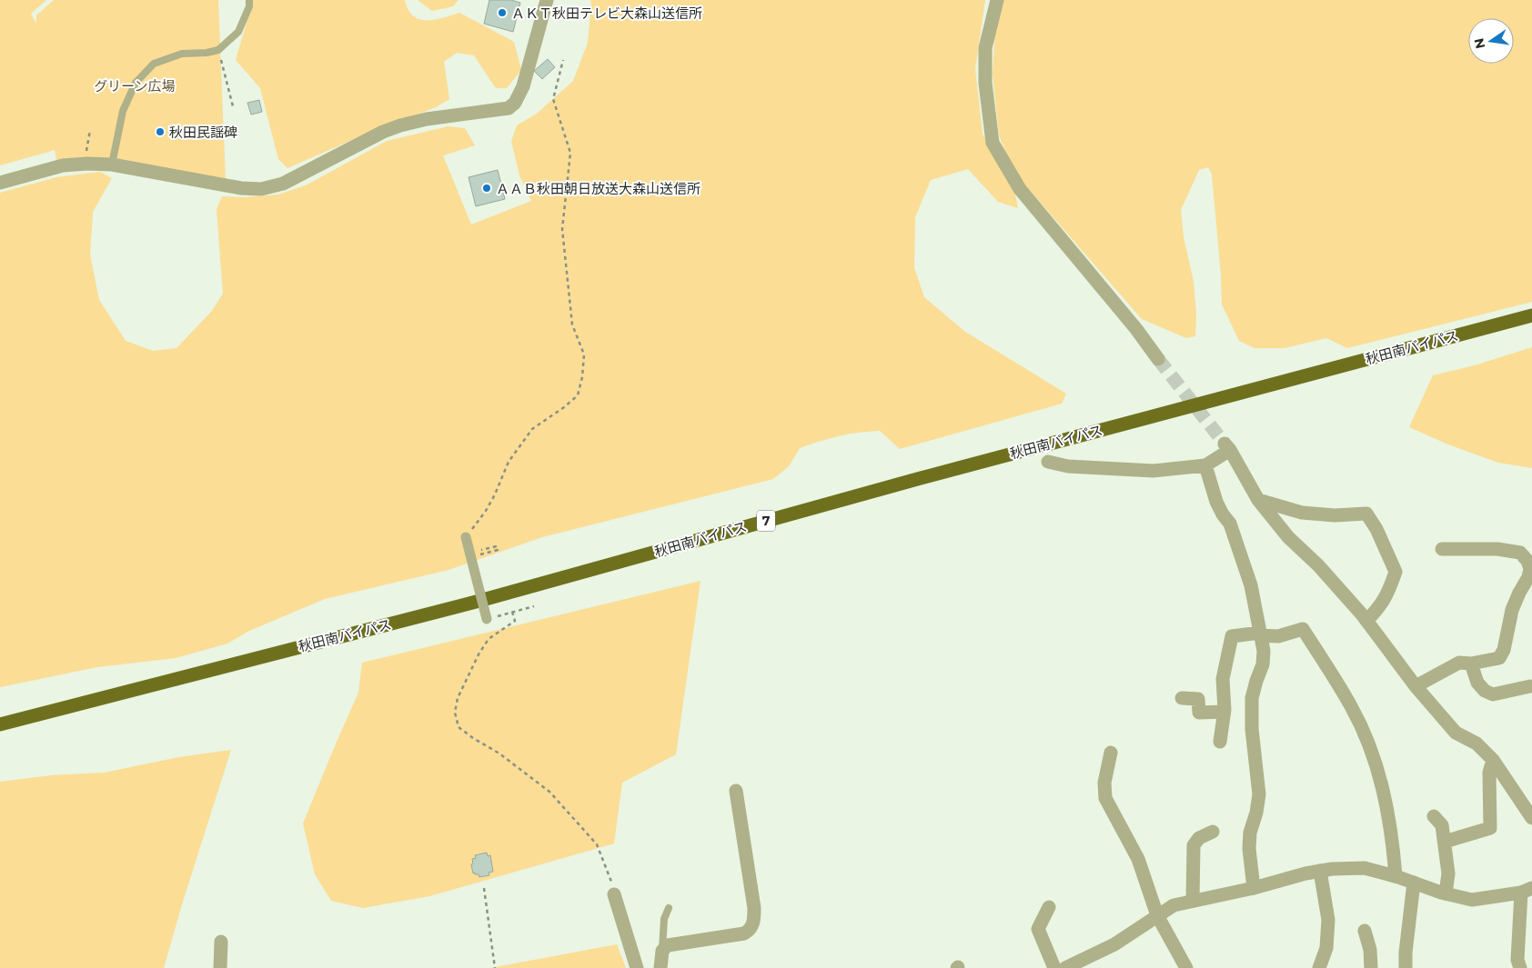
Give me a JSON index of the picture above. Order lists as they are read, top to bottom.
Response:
{
  "streets": {
    "highway": ["秋田南バイパス", "7"]
  },
  "parks": ["グリーン広場"],
  "places": ["ＡＫＴ秋田テレビ大森山送信所", "秋田民謡碑", "ＡＡＢ秋田朝日放送大森山送信所"],
  "north": "left"
}
